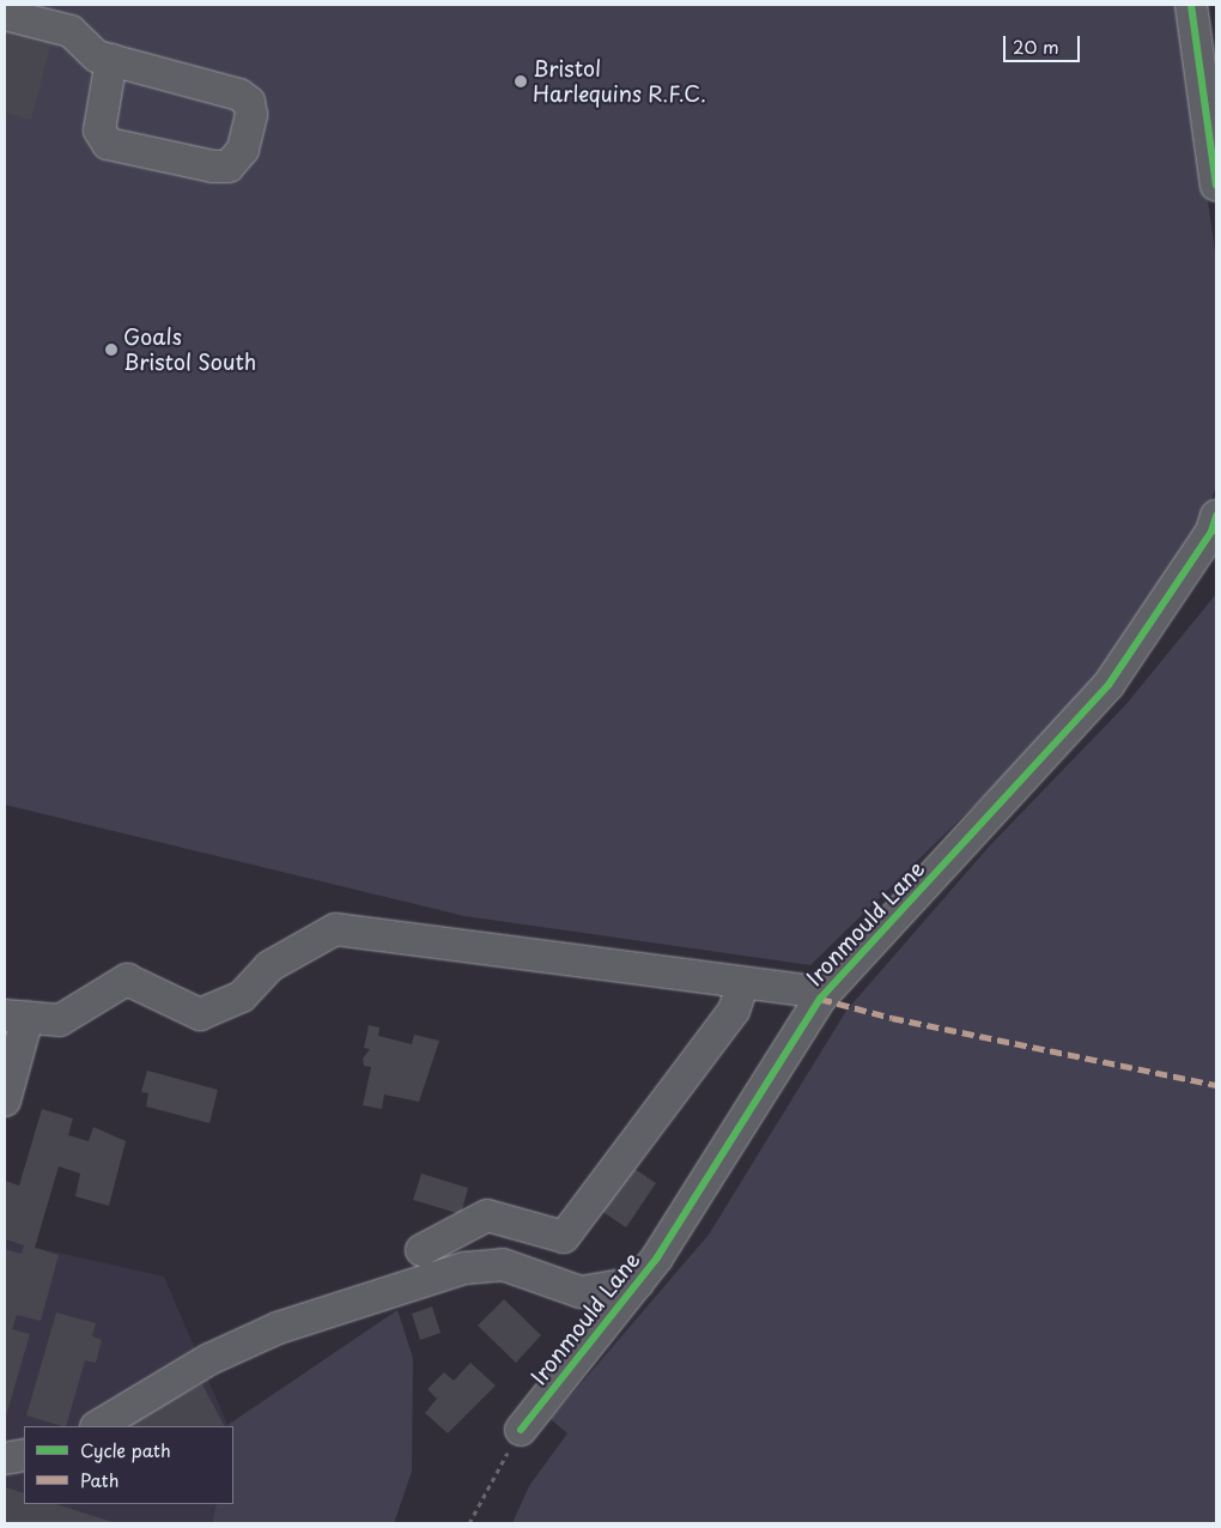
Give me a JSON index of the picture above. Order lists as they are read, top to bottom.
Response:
{
  "streets": {
    "street": ["Ironmould Lane"]
  },
  "places": ["Bristol Harlequins R.F.C.", "Goals Bristol South"],
  "legend": ["Cycle path", "Path"],
  "scale_bar": "20 m"
}
